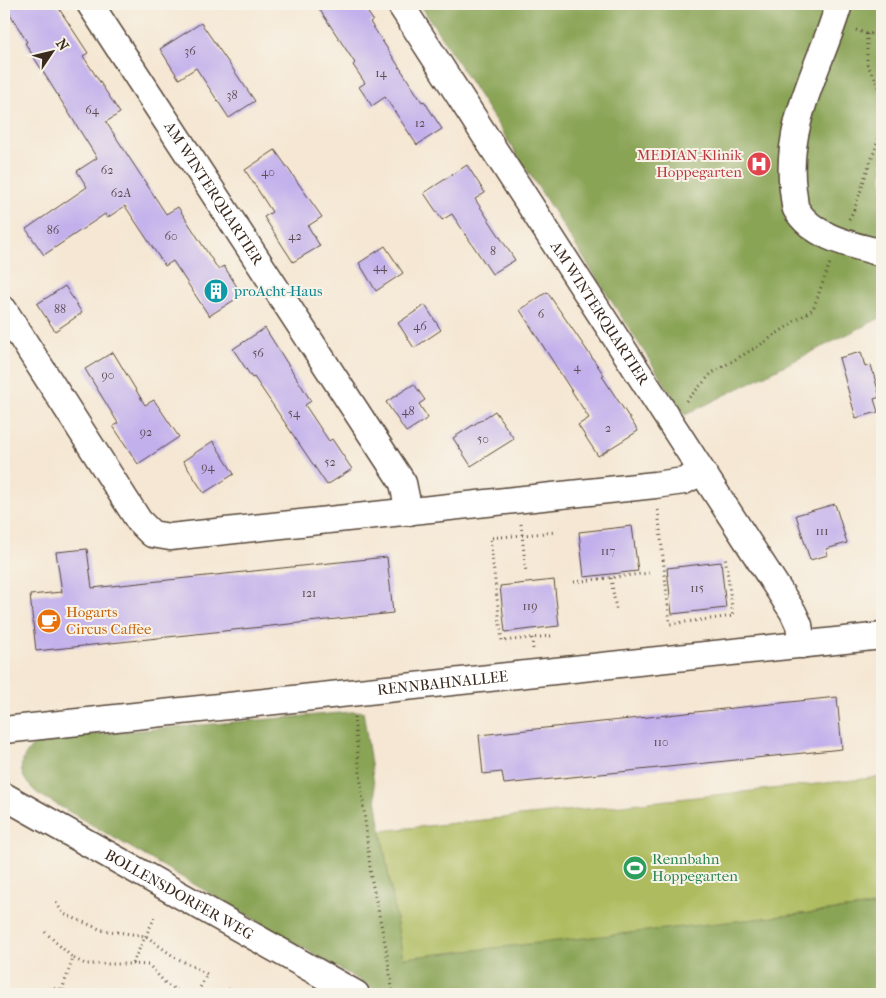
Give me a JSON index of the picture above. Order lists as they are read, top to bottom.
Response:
{
  "streets": {
    "street": ["AM WINTERQUARTIER", "RENNBAHNALLEE", "BOLLENSDORFER WEG"]
  },
  "crossings": [
    ["AM WINTERQUARTIER", "RENNBAHNALLEE"]
  ],
  "places": {
    "hospital": ["MEDIAN-Klinik Hoppegarten"],
    "building": ["proAcht-Haus"],
    "cafe": ["Hogarts Circus Caffee"],
    "sports": ["Rennbahn Hoppegarten"]
  },
  "house_numbers": [
    "36",
    "14",
    "38",
    "64",
    "12",
    "62",
    "40",
    "62A",
    "86",
    "60",
    "42",
    "8",
    "44",
    "88",
    "6",
    "46",
    "56",
    "4",
    "90",
    "48",
    "54",
    "2",
    "92",
    "50",
    "52",
    "94",
    "111",
    "117",
    "115",
    "121",
    "119",
    "110"
  ],
  "north": "top right"
}
